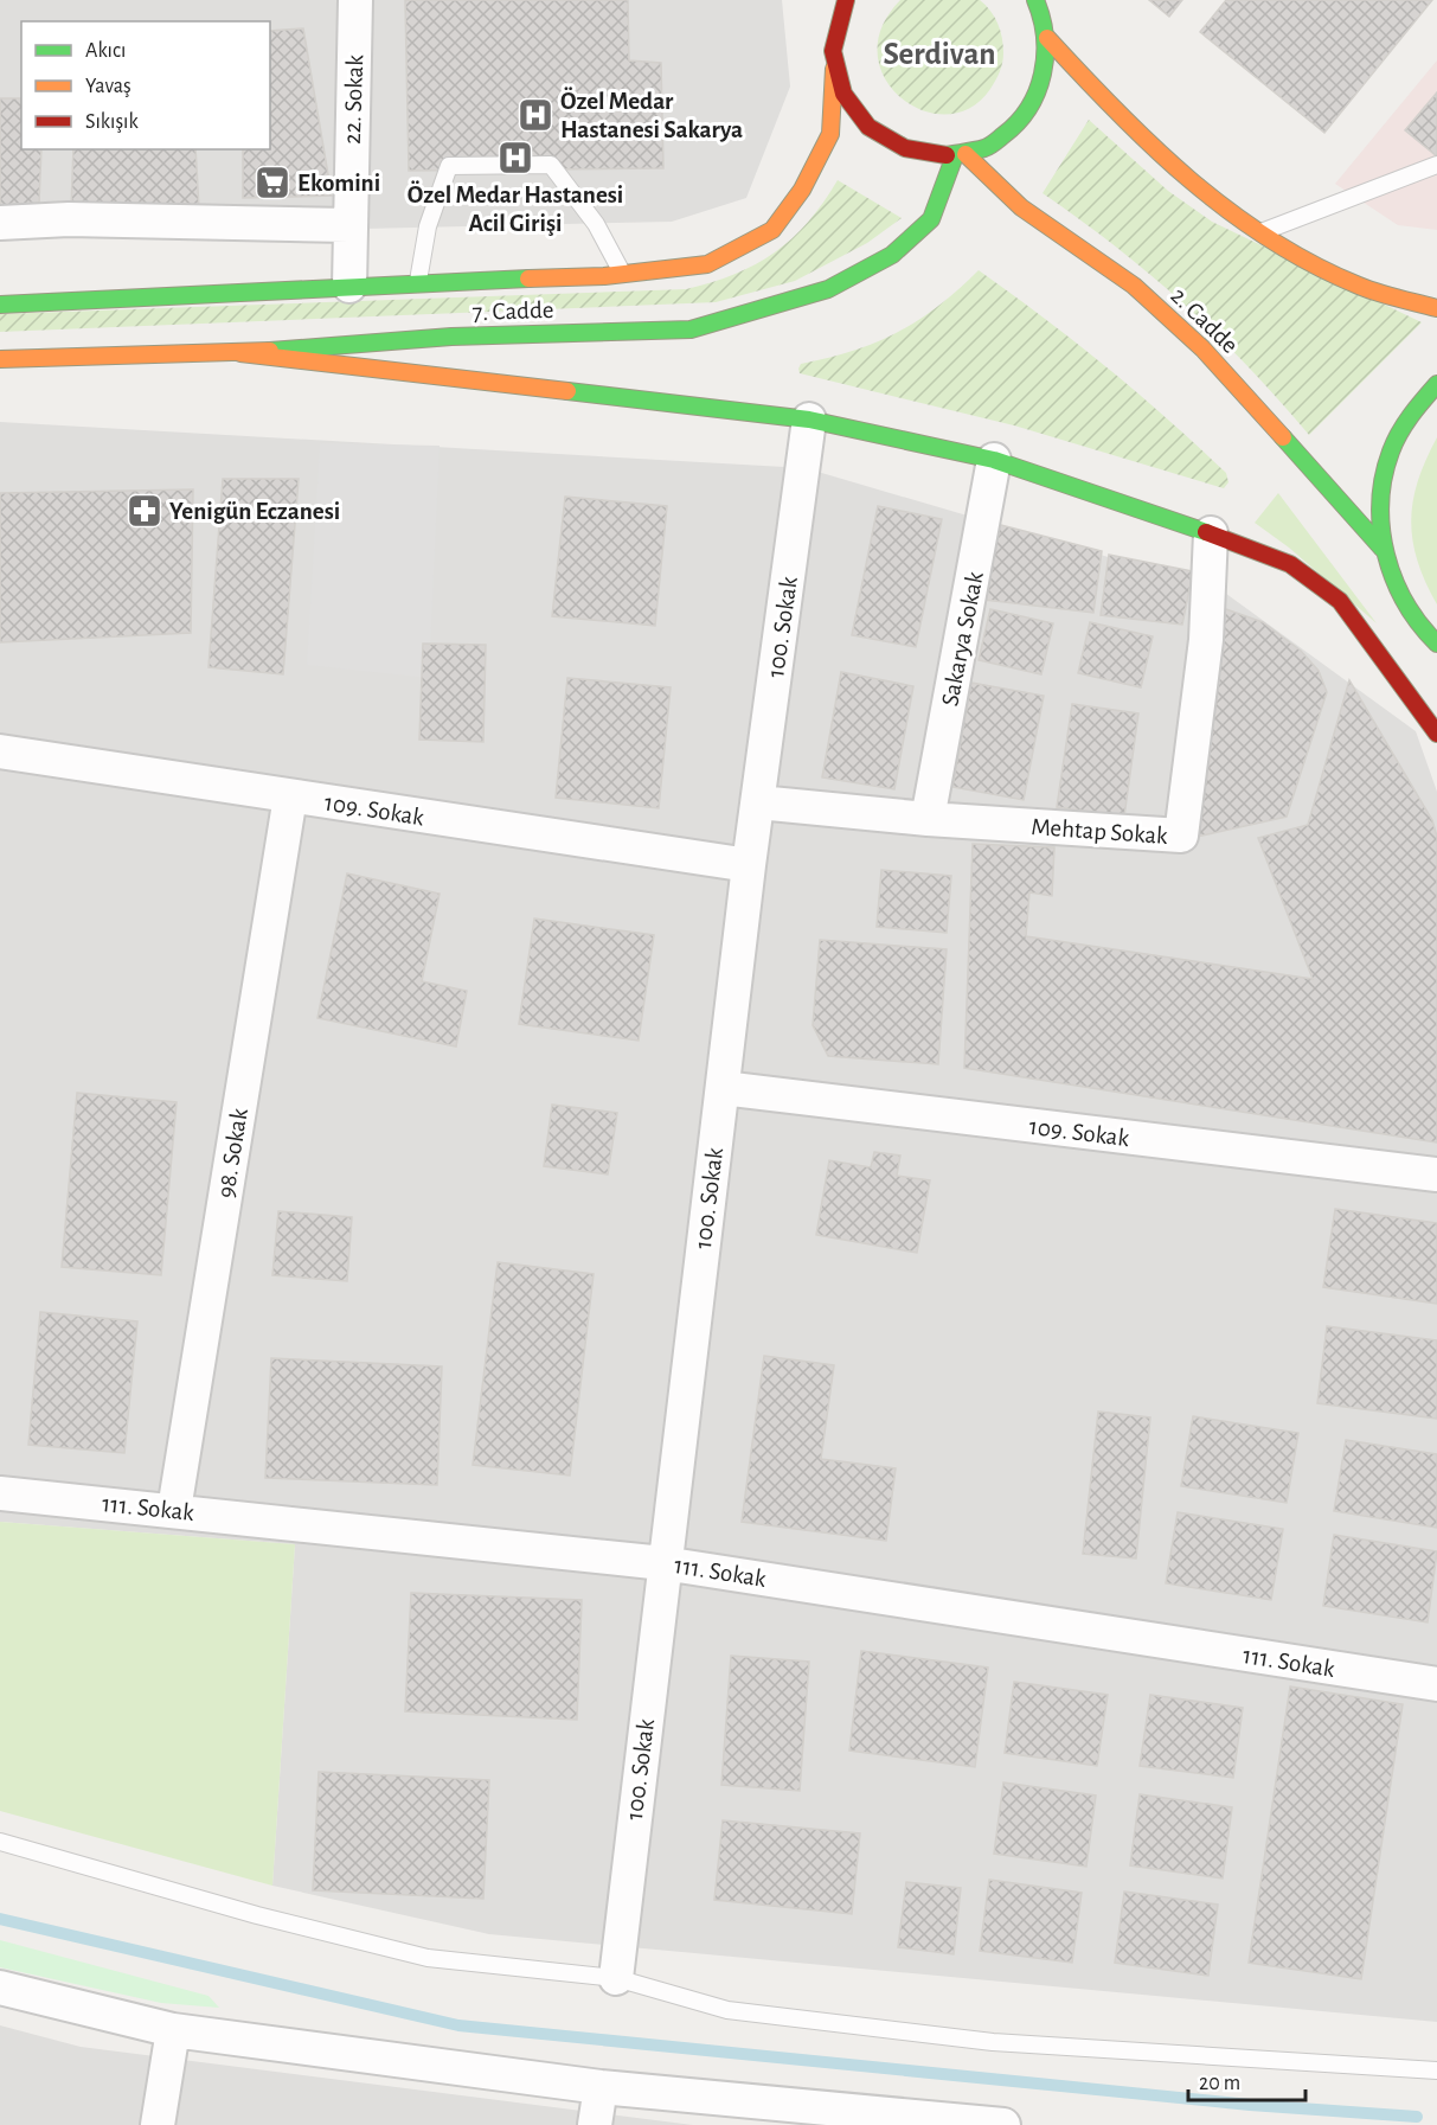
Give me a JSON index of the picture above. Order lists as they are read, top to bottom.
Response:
{
  "streets": {
    "main road": ["7. Cadde", "2. Cadde"],
    "street": [
      "22. Sokak",
      "100. Sokak",
      "Sakarya Sokak",
      "109. Sokak",
      "Mehtap Sokak",
      "98. Sokak",
      "111. Sokak"
    ]
  },
  "crossings": [
    ["22. Sokak", "7. Cadde"],
    ["7. Cadde", "2. Cadde"],
    ["100. Sokak", "109. Sokak"],
    ["100. Sokak", "Mehtap Sokak"],
    ["100. Sokak", "111. Sokak"],
    ["Sakarya Sokak", "Mehtap Sokak"],
    ["109. Sokak", "98. Sokak"],
    ["98. Sokak", "111. Sokak"]
  ],
  "districts": ["Serdivan"],
  "places": {
    "hospital": ["Özel Medar Hastanesi Sakarya", "Özel Medar Hastanesi Acil Girişi"],
    "supermarket": ["Ekomini"],
    "pharmacy": ["Yenigün Eczanesi"]
  },
  "legend": ["Akıcı", "Yavaş", "Sıkışık"],
  "scale_bar": "20 m"
}
